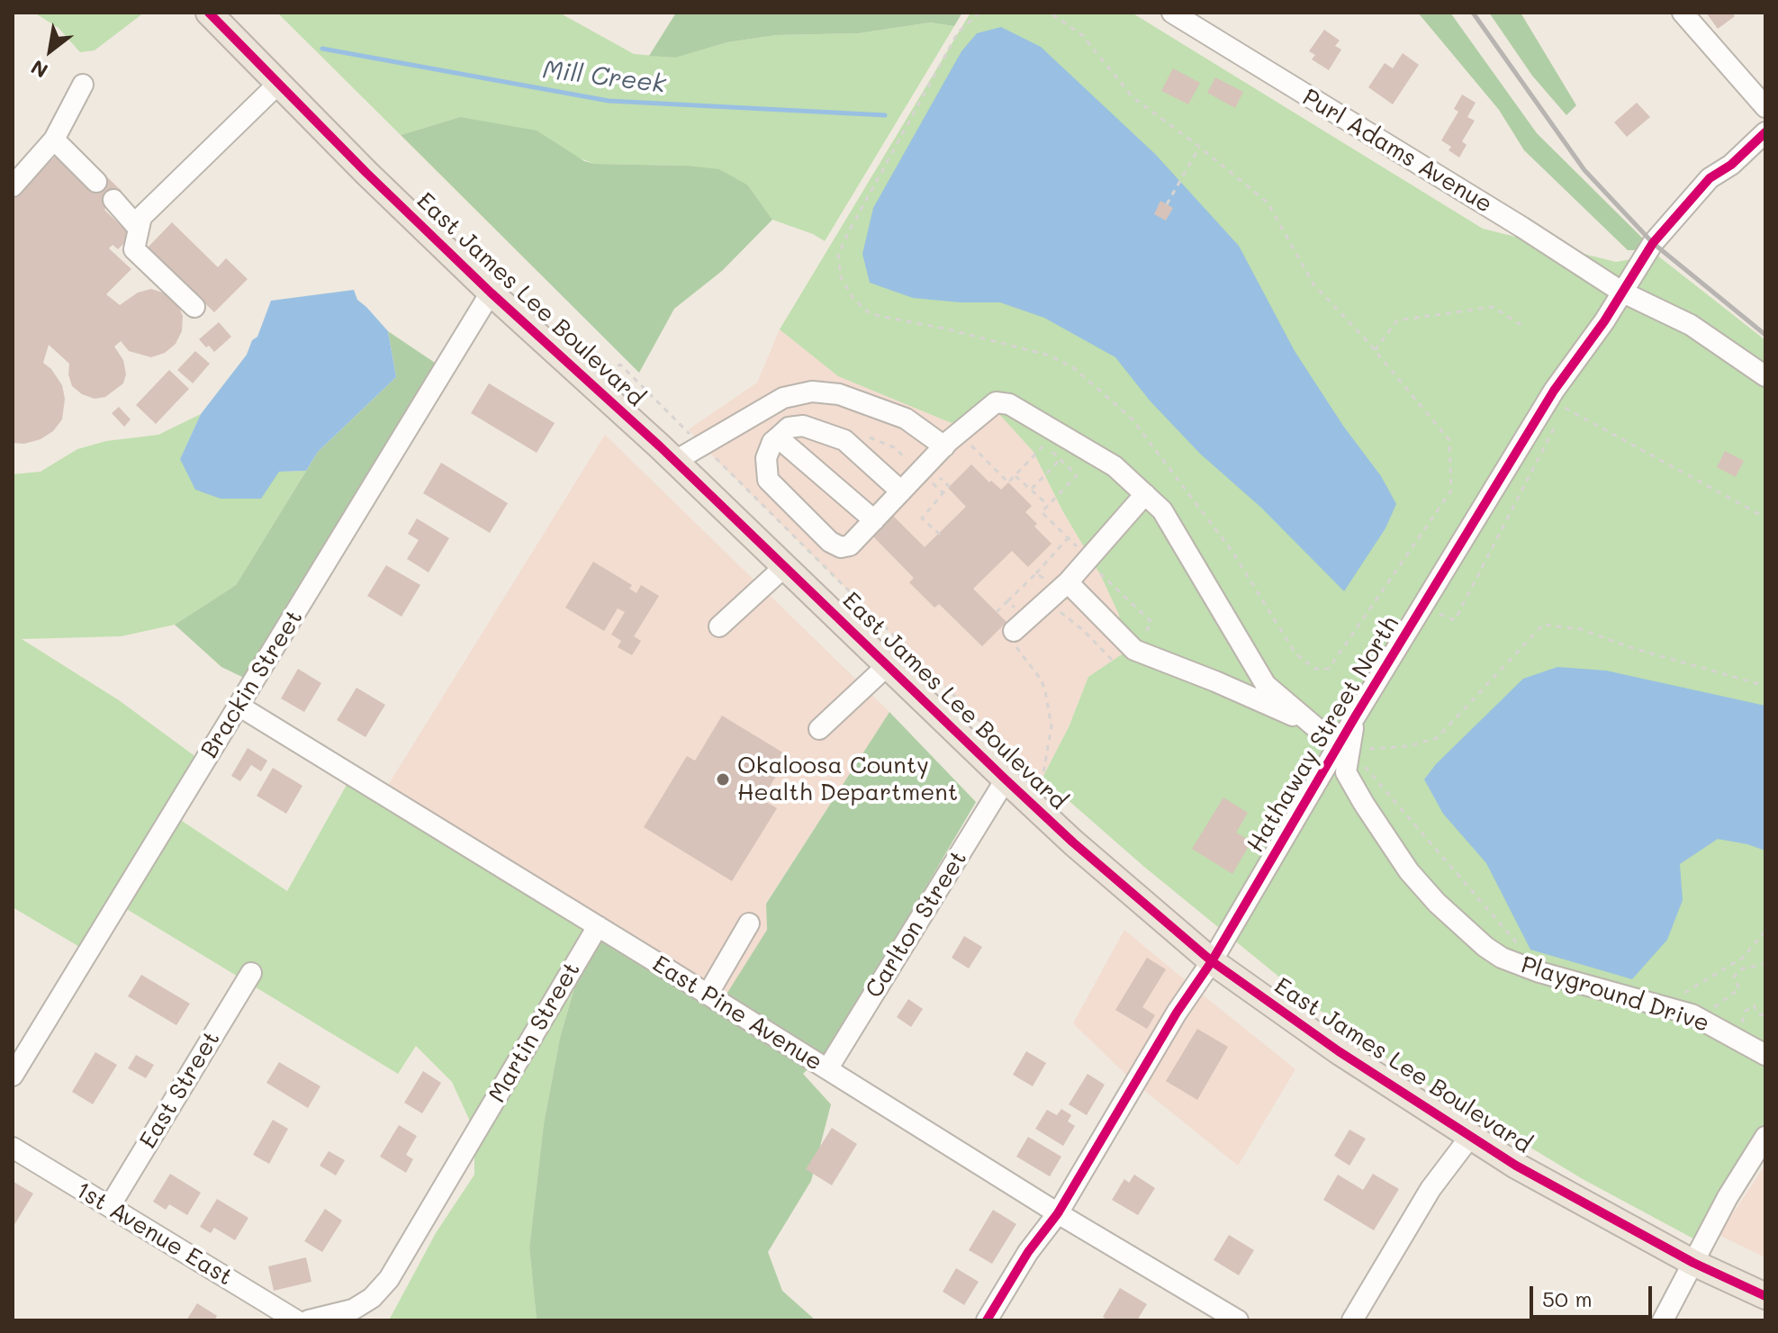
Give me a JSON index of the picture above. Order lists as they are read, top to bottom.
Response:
{
  "streets": {
    "main road": ["East James Lee Boulevard"],
    "street": [
      "Purl Adams Avenue",
      "Brackin Street",
      "Hathaway Street North",
      "Carlton Street",
      "Playground Drive",
      "East Pine Avenue",
      "Martin Street",
      "East Street",
      "1st Avenue East"
    ]
  },
  "crossings": [
    ["Purl Adams Avenue", "Hathaway Street North"],
    ["East James Lee Boulevard", "Brackin Street"],
    ["East James Lee Boulevard", "Hathaway Street North"],
    ["East James Lee Boulevard", "Carlton Street"],
    ["Brackin Street", "East Pine Avenue"],
    ["Hathaway Street North", "Playground Drive"],
    ["Hathaway Street North", "East Pine Avenue"],
    ["Carlton Street", "East Pine Avenue"],
    ["East Pine Avenue", "Martin Street"],
    ["East Street", "1st Avenue East"]
  ],
  "water": ["Mill Creek"],
  "places": ["Okaloosa County Health Department"],
  "scale_bar": "50 m",
  "north": "bottom left"
}
